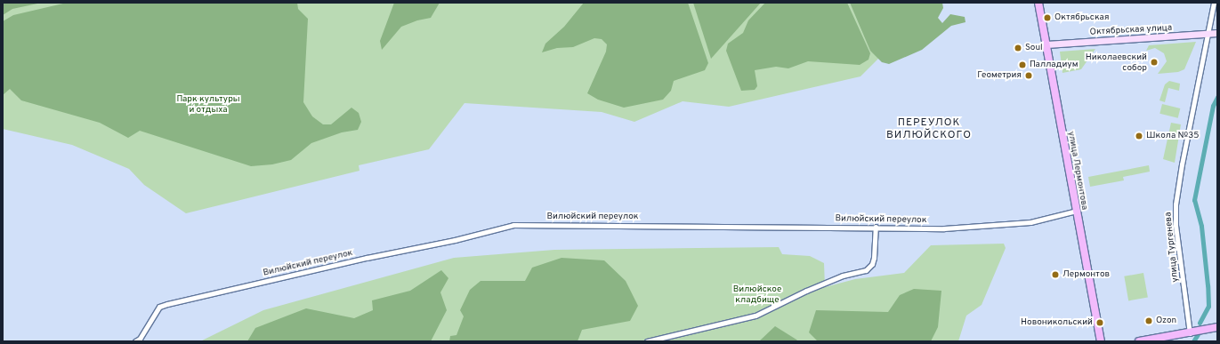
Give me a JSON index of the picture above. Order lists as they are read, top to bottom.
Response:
{
  "streets": {
    "main road": ["улица Лермонтова"],
    "street": ["Октябрьская улица", "Вилюйский переулок", "улица Тургенева"]
  },
  "crossings": [
    ["Октябрьская улица", "улица Лермонтова"],
    ["Октябрьская улица", "улица Тургенева"],
    ["улица Лермонтова", "Вилюйский переулок"]
  ],
  "districts": ["ПЕРЕУЛОК ВИЛЮЙСКОГО"],
  "parks": ["Парк культуры и отдыха", "Вилюйское кладбище"],
  "places": [
    "Октябрьская",
    "Soul",
    "Николаевский собор",
    "Палладиум",
    "Геометрия",
    "Школа №35",
    "Лермонтов",
    "Ozon",
    "Новоникольский"
  ]
}
